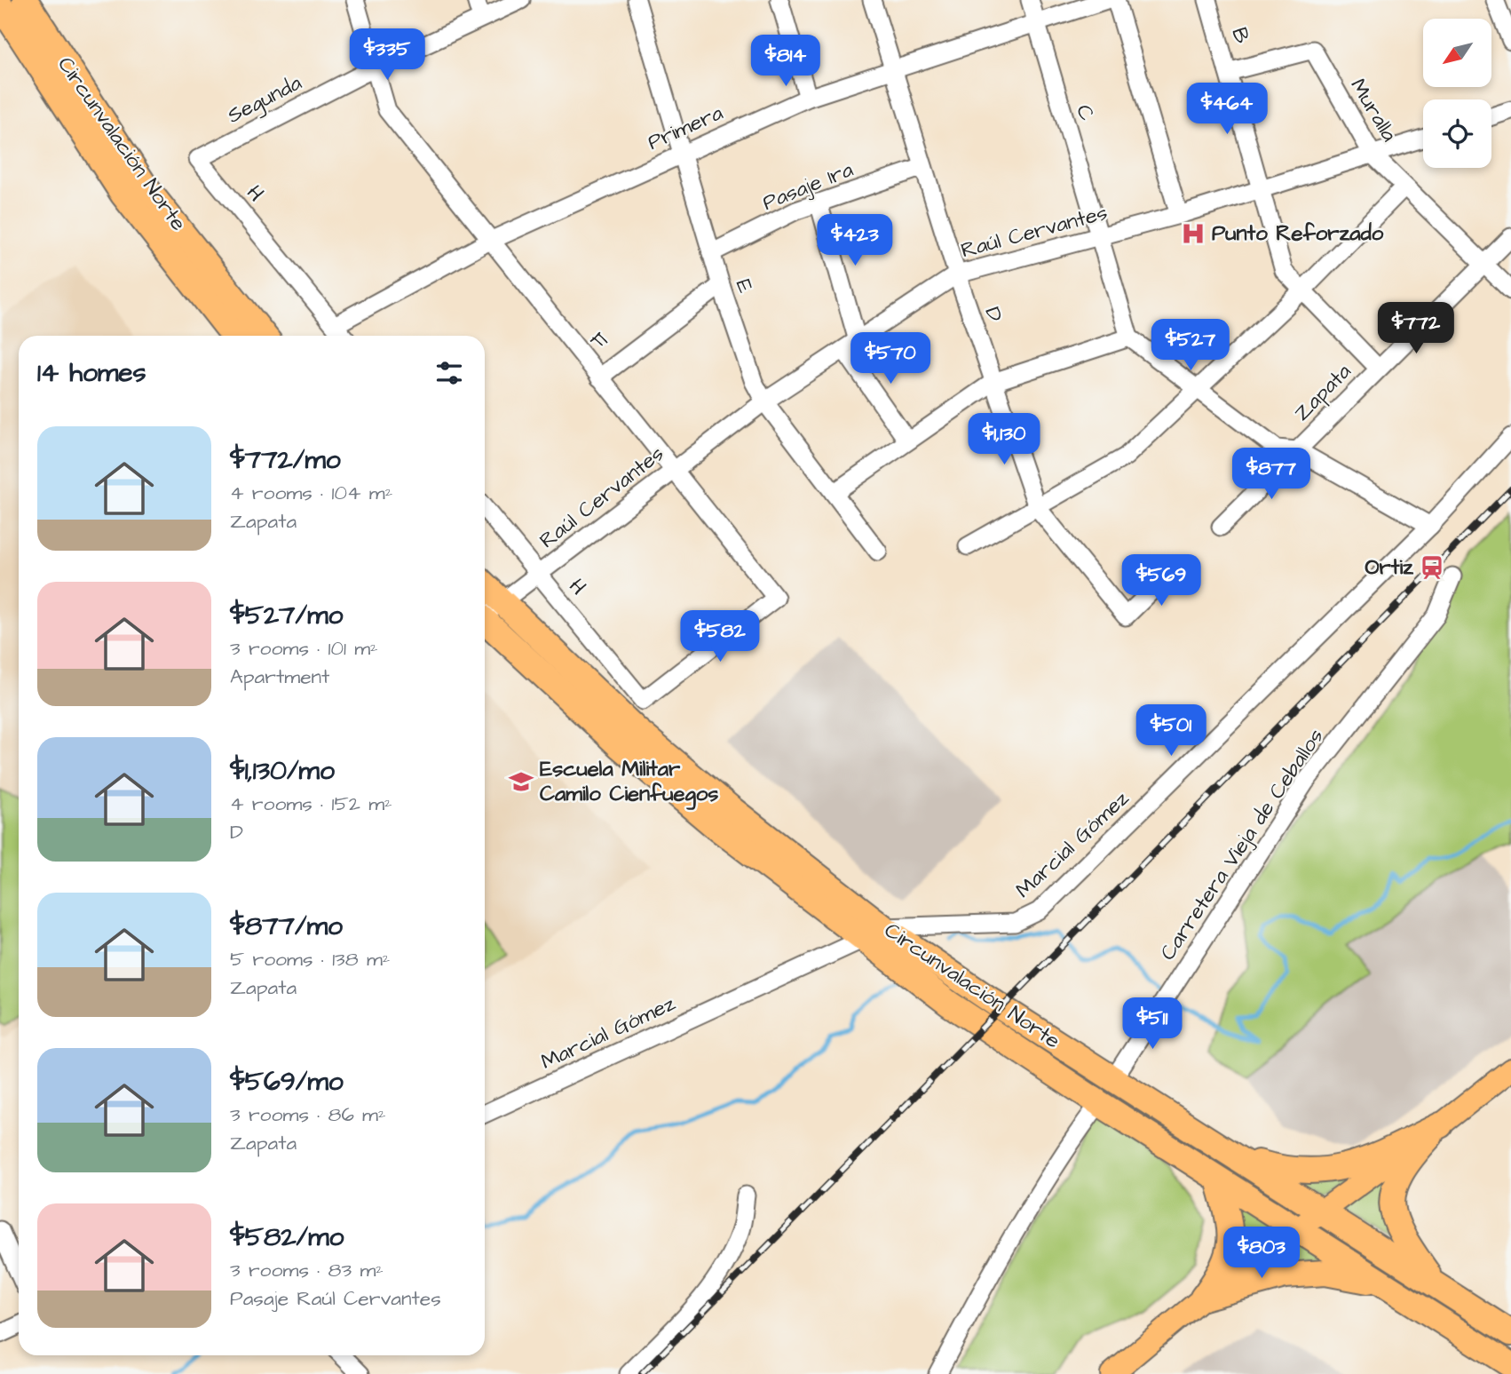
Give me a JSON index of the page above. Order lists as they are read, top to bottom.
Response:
{
  "streets": {
    "highway": ["Circunvalación Norte"],
    "street": [
      "B",
      "Segunda",
      "Muralla",
      "C",
      "Primera",
      "Pasaje 1ra",
      "H",
      "Raúl Cervantes",
      "E",
      "D",
      "F",
      "Zapata",
      "Marcial Gómez",
      "Carretera Vieja de Ceballos"
    ]
  },
  "crossings": [
    ["B", "Muralla"],
    ["B", "Raúl Cervantes"],
    ["B", "Zapata"],
    ["Segunda", "H"],
    ["Segunda", "F"],
    ["Muralla", "Raúl Cervantes"],
    ["Muralla", "Zapata"],
    ["C", "Primera"],
    ["C", "Raúl Cervantes"],
    ["Primera", "H"],
    ["Primera", "E"],
    ["Primera", "D"],
    ["Primera", "F"],
    ["Circunvalación Norte", "Raúl Cervantes"],
    ["Circunvalación Norte", "Marcial Gómez"],
    ["Circunvalación Norte", "Carretera Vieja de Ceballos"],
    ["Pasaje 1ra", "E"],
    ["Pasaje 1ra", "D"],
    ["H", "Raúl Cervantes"],
    ["H", "F"],
    ["Raúl Cervantes", "E"],
    ["Raúl Cervantes", "D"],
    ["Raúl Cervantes", "F"]
  ],
  "places": {
    "hospital": ["Punto Reforzado"],
    "station": ["Ortiz"],
    "school or university": ["Escuela Militar Camilo Cienfuegos"]
  },
  "north": "bottom left",
  "page": {
    "price": [
      "$335",
      "$814",
      "$464",
      "$423",
      "$772",
      "$527",
      "$570",
      "$1,130",
      "$877",
      "$569",
      "$582",
      "$501",
      "$511",
      "$803"
    ],
    "heading": "14 homes",
    "list": [
      {
        "name": "$772/mo",
        "note": "4 rooms · 104 m² · Zapata"
      },
      {
        "name": "$527/mo",
        "note": "3 rooms · 101 m² · Apartment"
      },
      {
        "name": "$1,130/mo",
        "note": "4 rooms · 152 m² · D"
      },
      {
        "name": "$877/mo",
        "note": "5 rooms · 138 m² · Zapata"
      },
      {
        "name": "$569/mo",
        "note": "3 rooms · 86 m² · Zapata"
      },
      {
        "name": "$582/mo",
        "note": "3 rooms · 83 m² · Pasaje Raúl Cervantes"
      }
    ]
  }
}
